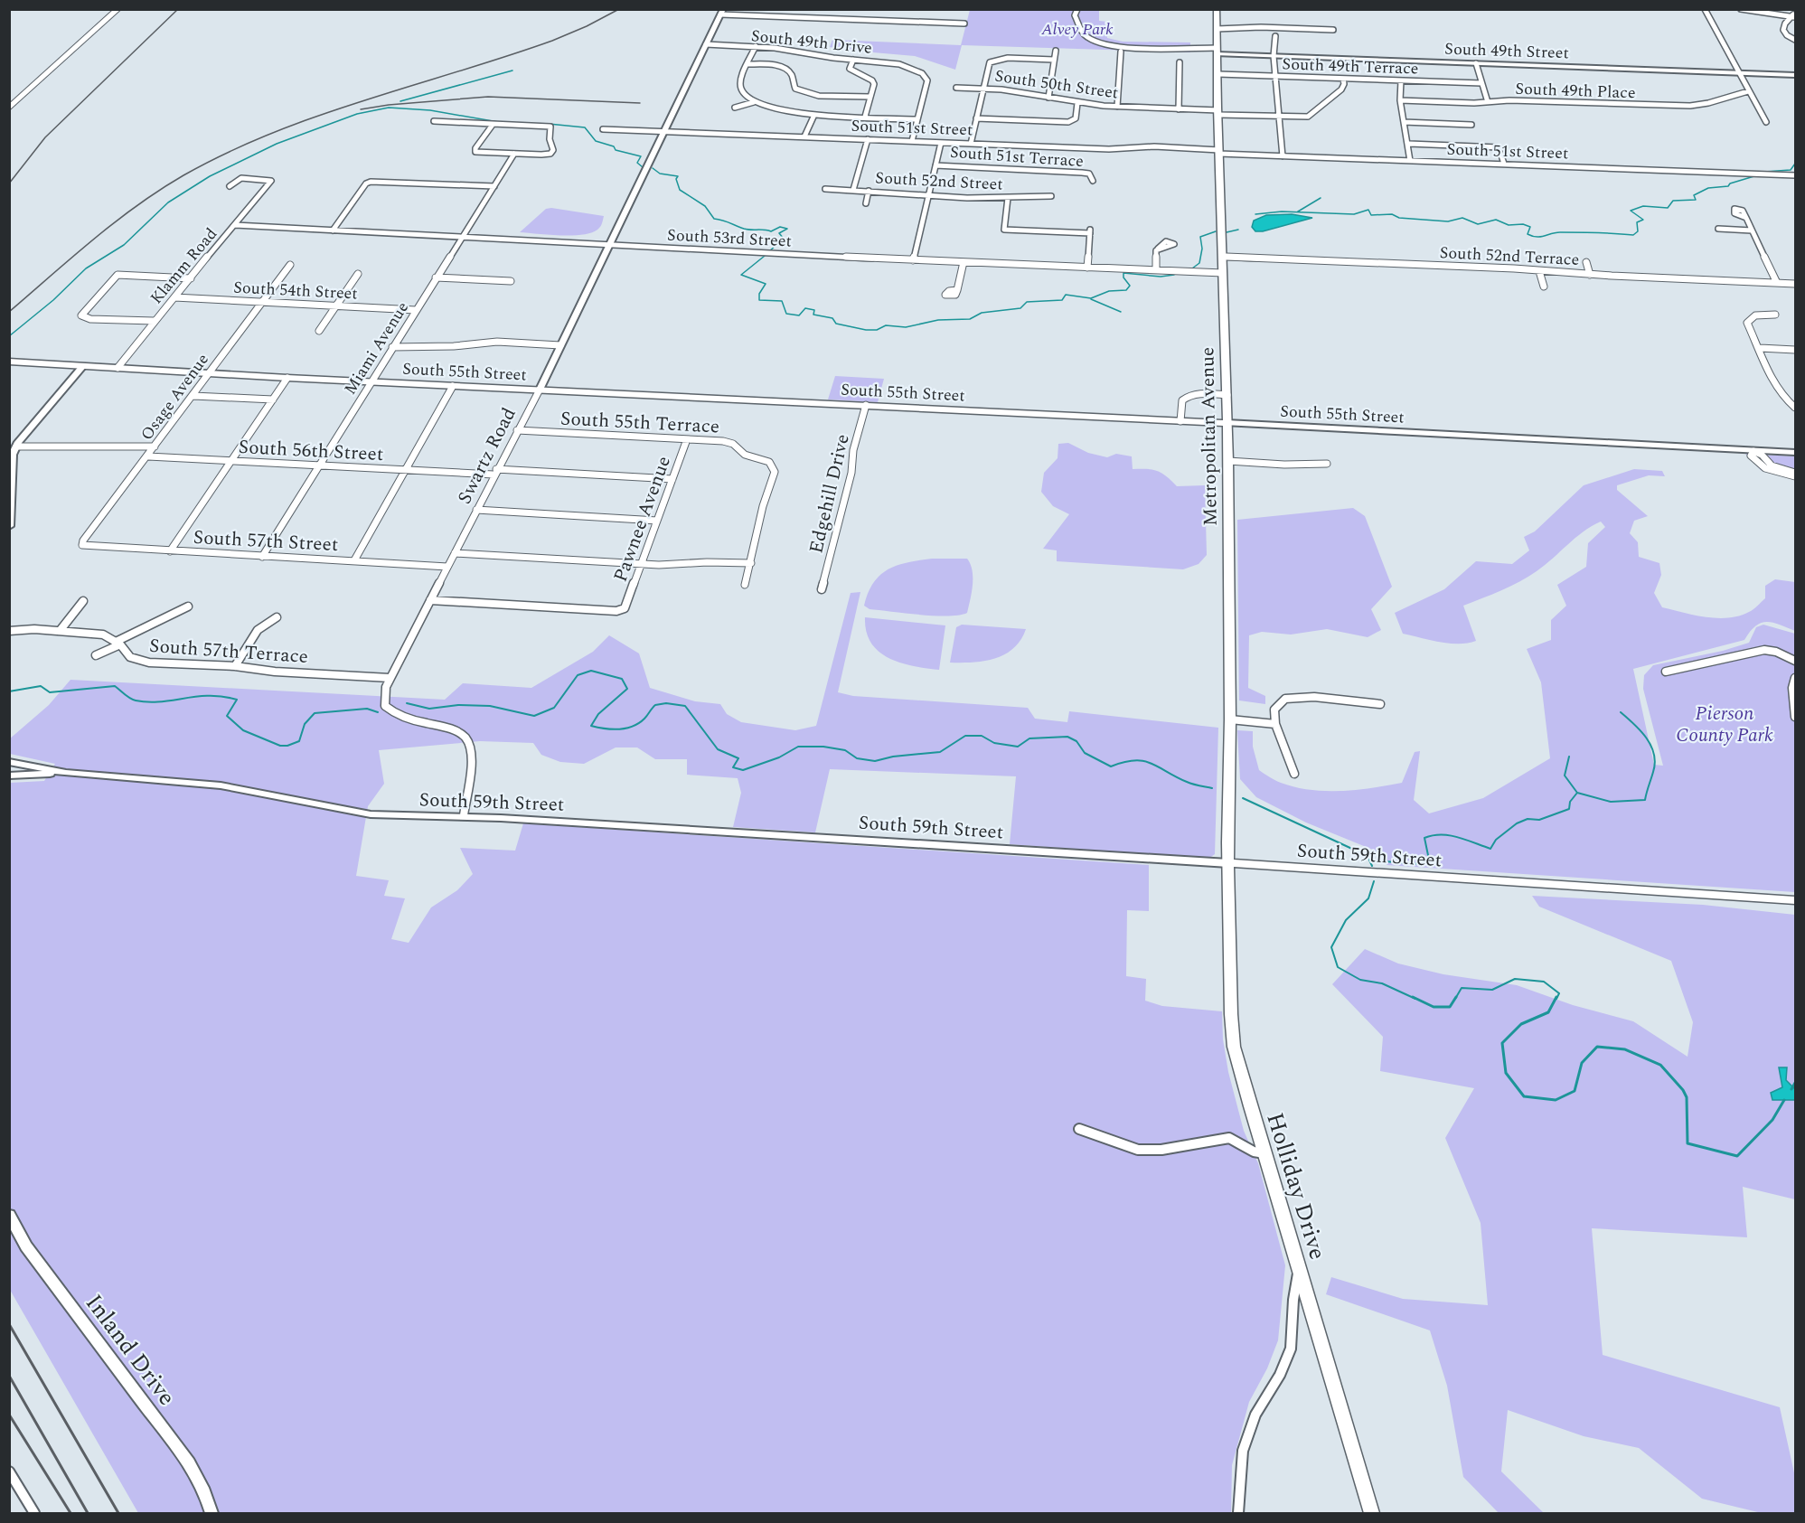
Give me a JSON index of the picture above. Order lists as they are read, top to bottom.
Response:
{
  "streets": {
    "main road": [
      "South 55th Street",
      "Metropolitan Avenue",
      "South 59th Street",
      "Holliday Drive"
    ],
    "street": [
      "South 49th Drive",
      "South 49th Street",
      "South 49th Terrace",
      "South 50th Street",
      "South 49th Place",
      "South 51st Street",
      "South 51st Terrace",
      "South 52nd Street",
      "South 53rd Street",
      "South 52nd Terrace",
      "Klamm Road",
      "South 54th Street",
      "Miami Avenue",
      "Osage Avenue",
      "South 55th Terrace",
      "South 56th Street",
      "Swartz Road",
      "Edgehill Drive",
      "Pawnee Avenue",
      "South 57th Street",
      "South 57th Terrace",
      "Inland Drive"
    ]
  },
  "crossings": [
    ["South 49th Drive", "Swartz Road"],
    ["South 49th Street", "Metropolitan Avenue"],
    ["South 49th Terrace", "South 50th Street"],
    ["South 49th Terrace", "Metropolitan Avenue"],
    ["South 50th Street", "Metropolitan Avenue"],
    ["South 51st Street", "Metropolitan Avenue"],
    ["South 51st Street", "Swartz Road"],
    ["South 53rd Street", "Klamm Road"],
    ["South 53rd Street", "Miami Avenue"],
    ["South 53rd Street", "Metropolitan Avenue"],
    ["South 53rd Street", "Swartz Road"],
    ["South 52nd Terrace", "Metropolitan Avenue"],
    ["Klamm Road", "South 54th Street"],
    ["Klamm Road", "South 55th Street"],
    ["South 54th Street", "Miami Avenue"],
    ["South 54th Street", "Osage Avenue"],
    ["Miami Avenue", "South 55th Street"],
    ["Miami Avenue", "South 56th Street"],
    ["Miami Avenue", "South 57th Street"],
    ["South 55th Street", "Osage Avenue"],
    ["South 55th Street", "Metropolitan Avenue"],
    ["South 55th Street", "Swartz Road"],
    ["South 55th Street", "Edgehill Drive"],
    ["Osage Avenue", "South 56th Street"],
    ["Osage Avenue", "South 57th Street"],
    ["South 55th Terrace", "Swartz Road"],
    ["South 55th Terrace", "Pawnee Avenue"],
    ["Metropolitan Avenue", "South 59th Street"],
    ["Metropolitan Avenue", "Holliday Drive"],
    ["South 56th Street", "Swartz Road"],
    ["Swartz Road", "Pawnee Avenue"],
    ["Swartz Road", "South 57th Street"],
    ["Swartz Road", "South 57th Terrace"],
    ["Swartz Road", "South 59th Street"],
    ["South 59th Street", "Holliday Drive"]
  ],
  "parks": ["Alvey Park", "Pierson County Park"]
}
